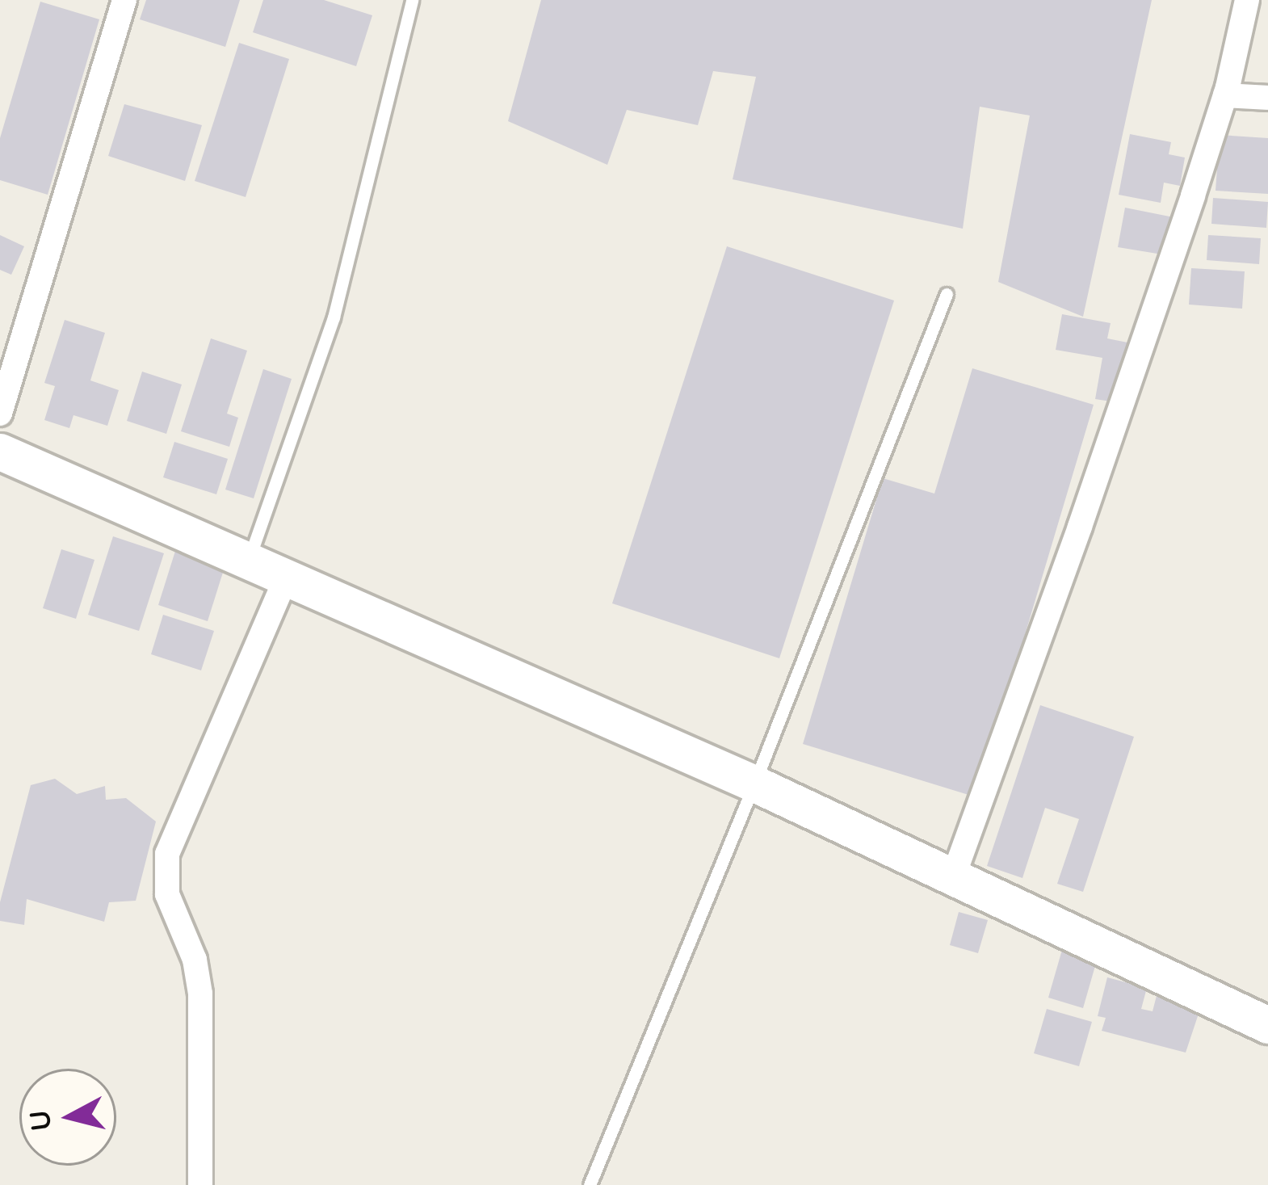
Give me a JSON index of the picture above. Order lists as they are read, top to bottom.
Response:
{
  "north": "left"
}
